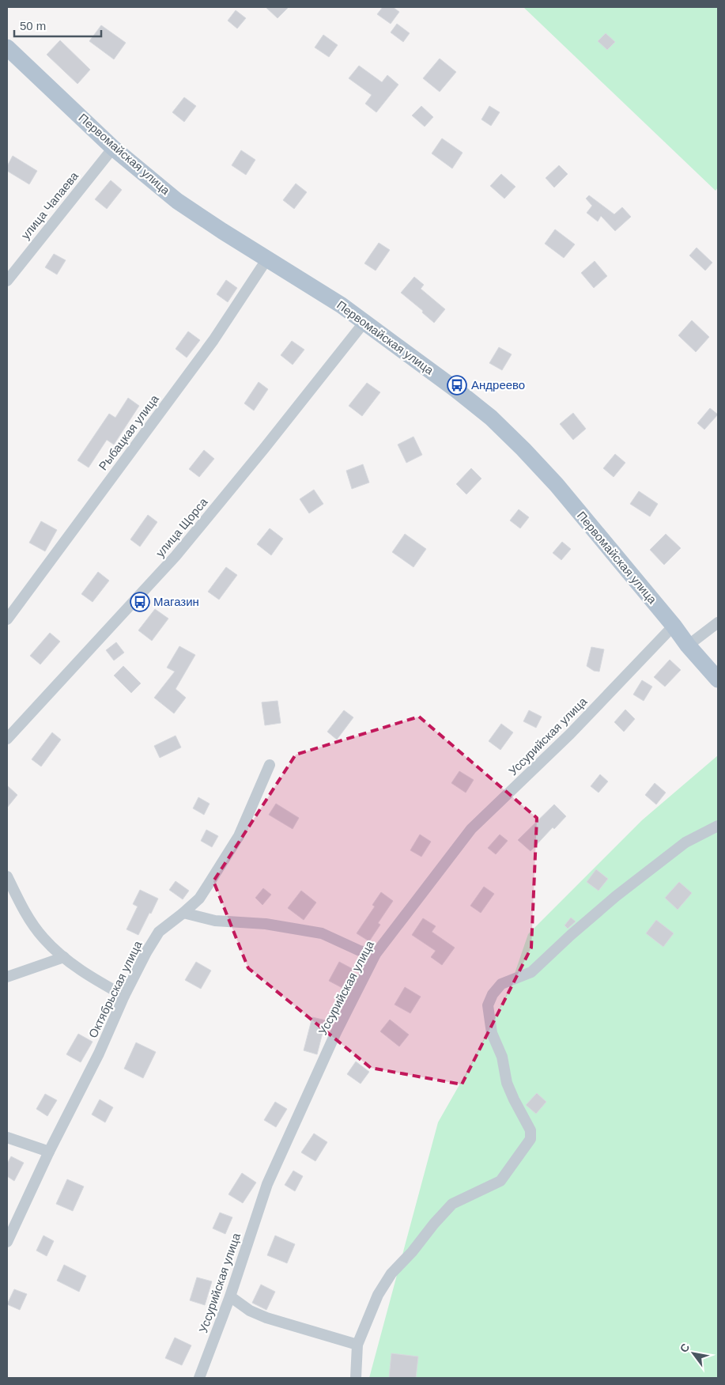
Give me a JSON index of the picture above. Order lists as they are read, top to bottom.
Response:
{
  "streets": {
    "main road": ["Первомайская улица"],
    "street": [
      "улица Чапаева",
      "Рыбацкая улица",
      "улица Щорса",
      "Уссурийская улица",
      "Октябрьская улица"
    ]
  },
  "crossings": [
    ["Первомайская улица", "улица Чапаева"],
    ["Первомайская улица", "Рыбацкая улица"],
    ["Первомайская улица", "улица Щорса"],
    ["Первомайская улица", "Уссурийская улица"]
  ],
  "places": {
    "bus stop": ["Андреево", "Магазин"]
  },
  "scale_bar": "50 m",
  "north": "top left"
}
